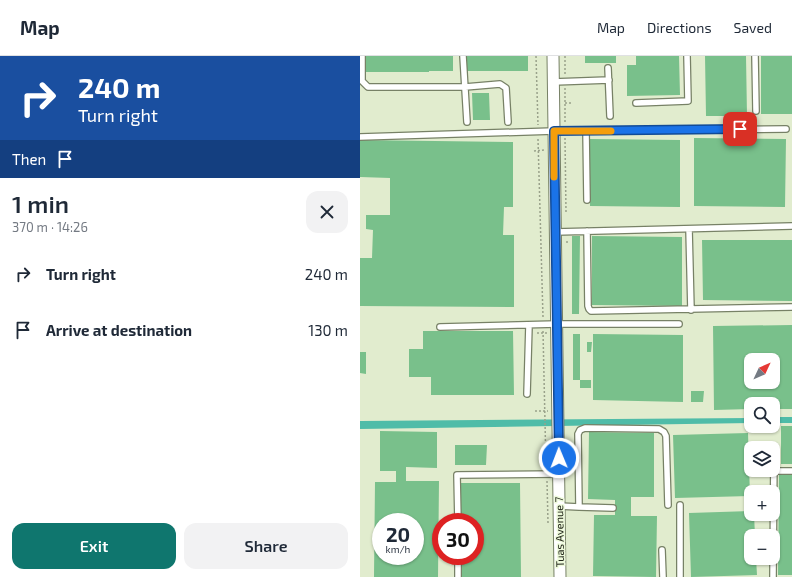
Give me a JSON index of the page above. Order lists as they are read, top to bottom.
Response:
{
  "streets": {
    "street": ["Tuas Avenue 7"]
  },
  "north": "top right",
  "page": {
    "header": "Map",
    "nav": ["Map", "Directions", "Saved"],
    "turn": ["240 m", "Turn right"],
    "then": "Then",
    "heading": ["1 min", "370 m · 14:26"],
    "list": [
      {
        "name": "Turn right",
        "value": "240 m"
      },
      {
        "name": "Arrive at destination",
        "value": "130 m"
      }
    ],
    "map_buttons": ["+", "−"],
    "speed": "20 km/h",
    "limit": "30",
    "buttons": ["Exit", "Share"]
  }
}
